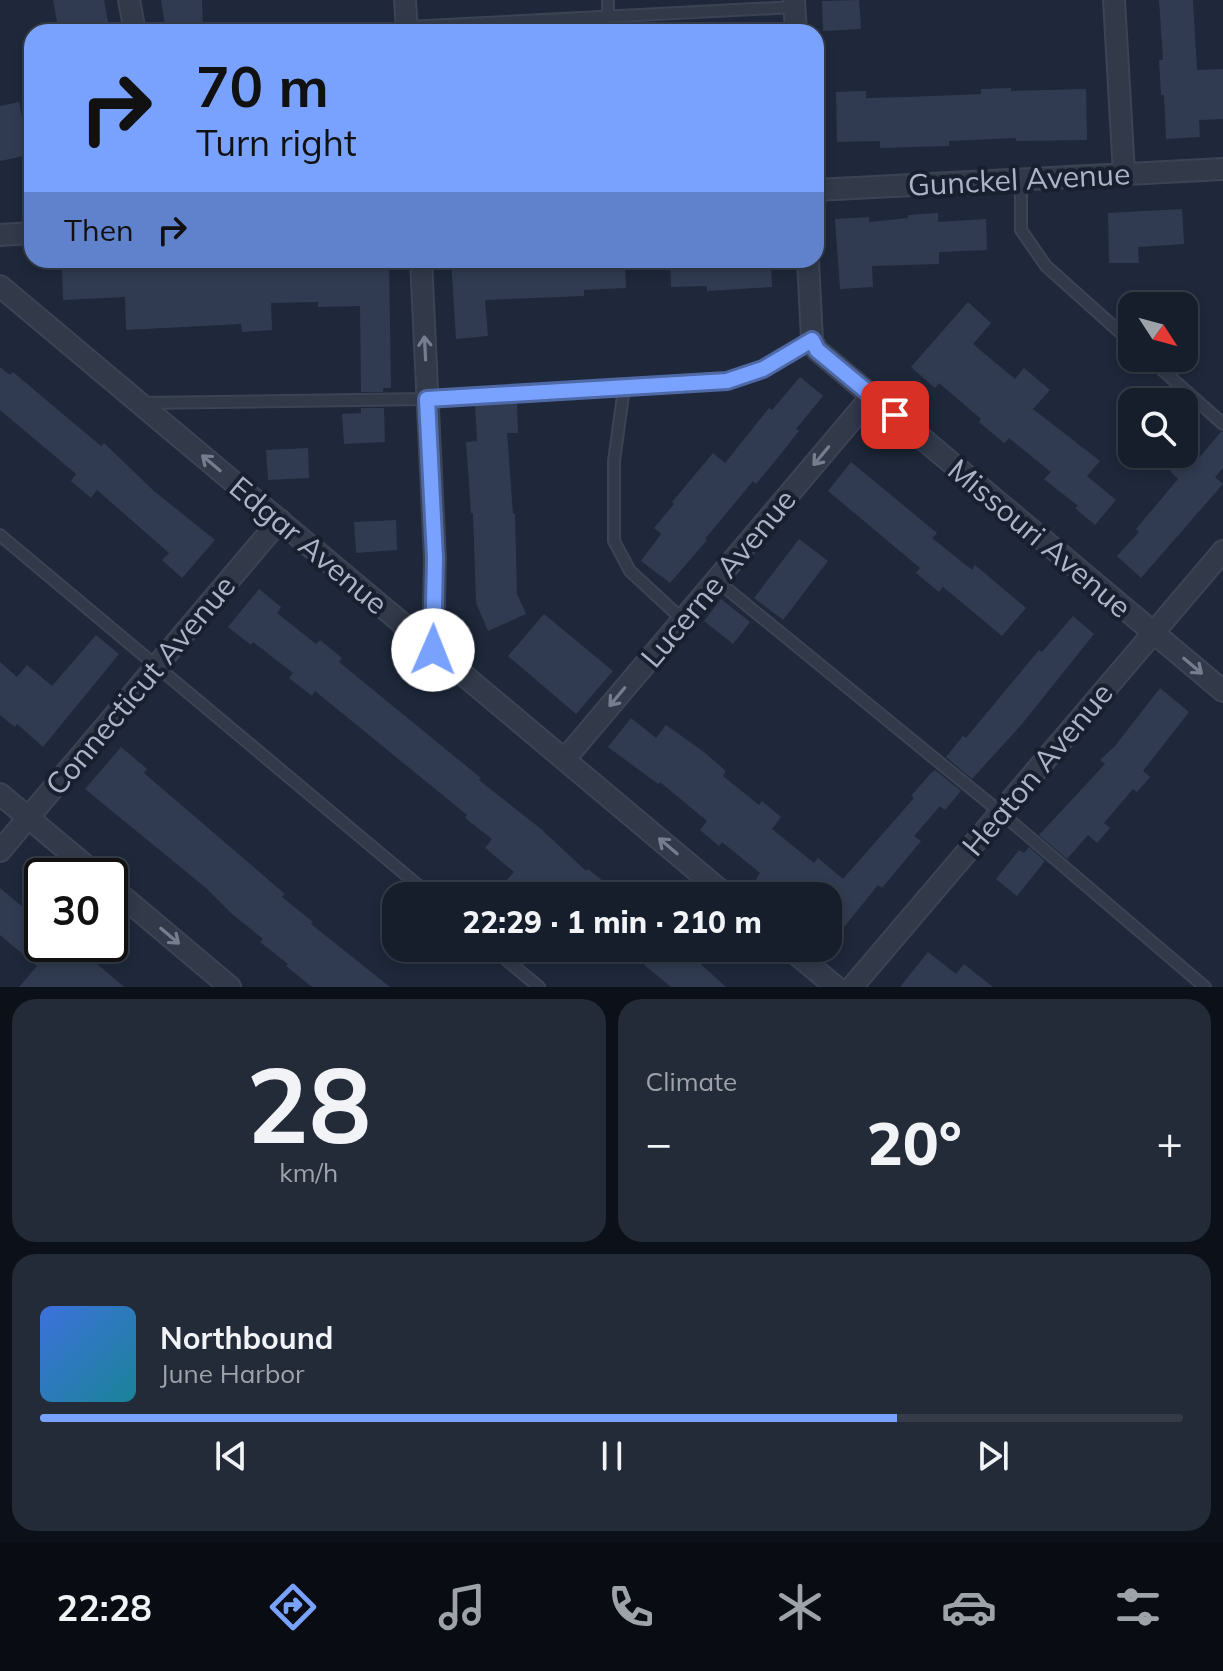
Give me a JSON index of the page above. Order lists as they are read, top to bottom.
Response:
{
  "streets": {
    "street": [
      "Gunckel Avenue",
      "Missouri Avenue",
      "Edgar Avenue",
      "Lucerne Avenue",
      "Connecticut Avenue",
      "Heaton Avenue"
    ]
  },
  "crossings": [
    ["Missouri Avenue", "Lucerne Avenue"],
    ["Missouri Avenue", "Heaton Avenue"],
    ["Edgar Avenue", "Lucerne Avenue"],
    ["Edgar Avenue", "Connecticut Avenue"]
  ],
  "one_way": ["Edgar Avenue", "Lucerne Avenue"],
  "north": "bottom right",
  "page": {
    "turn": ["70 m", "Turn right"],
    "then": "Then",
    "limit": "30",
    "trip": "22:29 · 1 min · 210 m",
    "tile": [
      ["28", "km/h"],
      "Climate"
    ],
    "heat": ["−", "20°", "+"],
    "song": ["Northbound", "June Harbor"],
    "tabs": "22:28"
  }
}
